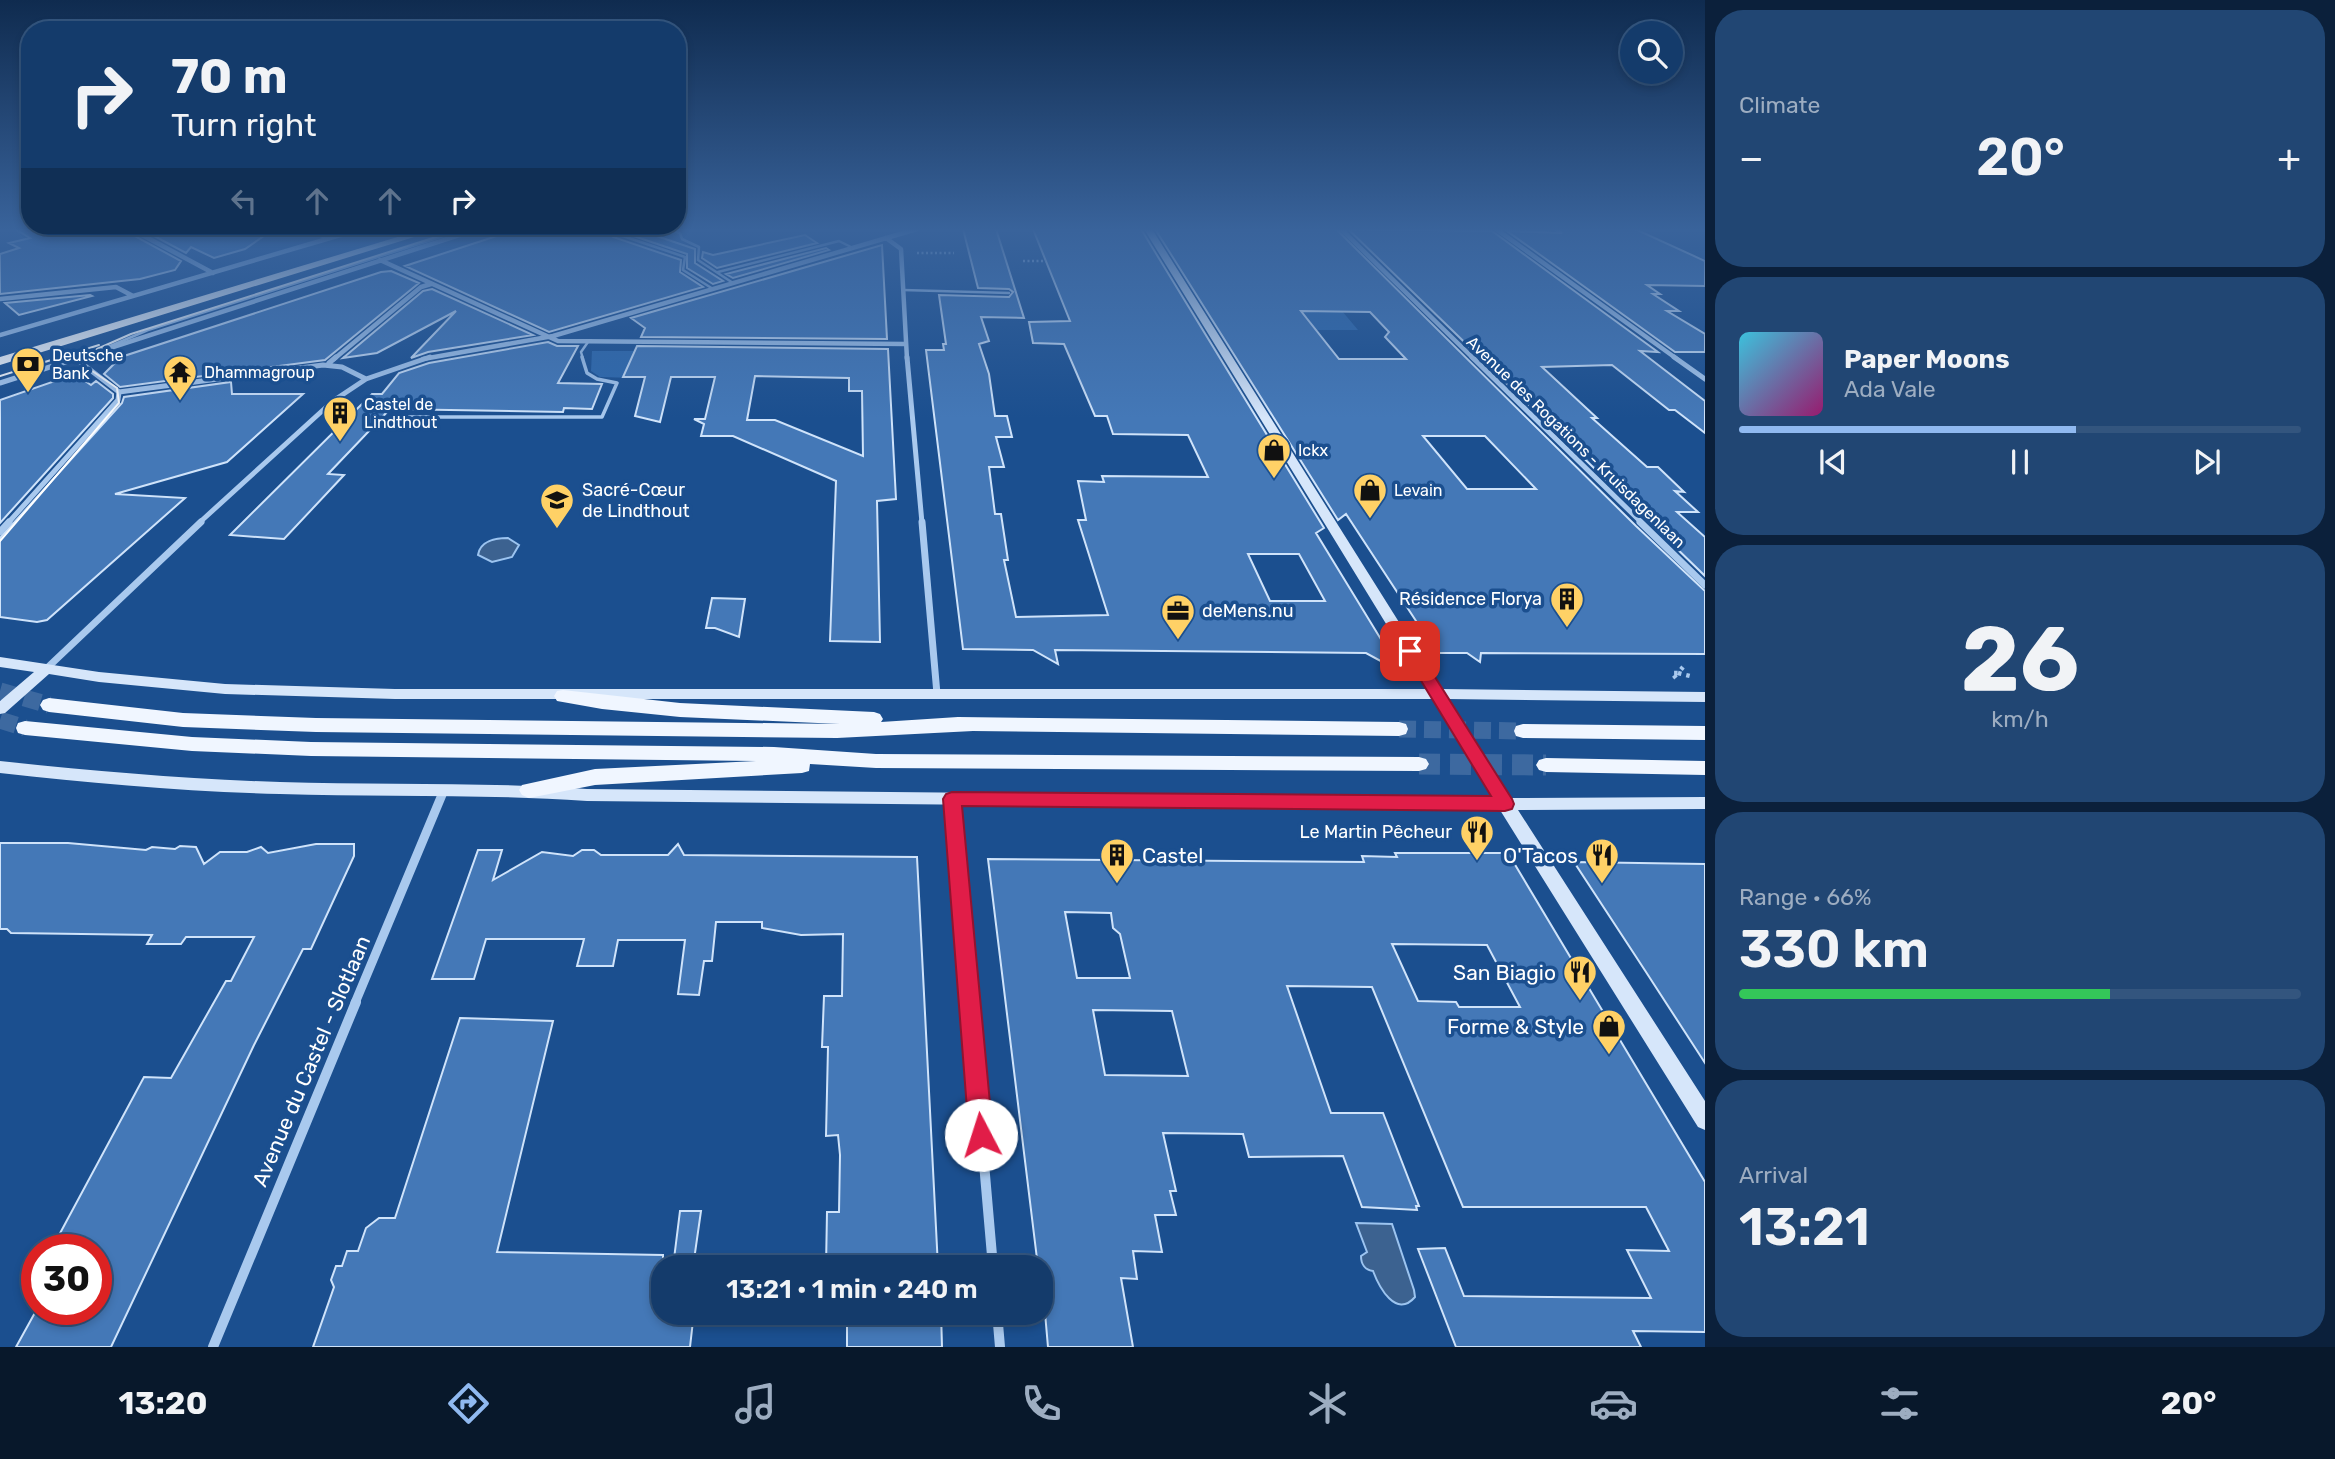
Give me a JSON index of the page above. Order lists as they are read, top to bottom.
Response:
{
  "streets": {
    "street": ["Avenue des Rogations - Kruisdagenlaan", "Avenue du Castel - Slotlaan"]
  },
  "places": {
    "bank": ["Deutsche Bank"],
    "temple": ["Dhammagroup"],
    "building": ["Castel de Lindthout", "Résidence Florya", "Castel"],
    "shop": ["Ickx", "Levain", "Forme & Style"],
    "school or university": ["Sacré-Cœur de Lindthout"],
    "office": ["deMens.nu"],
    "restaurant": ["Le Martin Pêcheur", "O'Tacos", "San Biagio"]
  },
  "page": {
    "tile": [
      "Climate",
      ["26", "km/h"],
      ["Range · 66%", "330 km"],
      ["Arrival", "13:21"]
    ],
    "turn": ["70 m", "Turn right"],
    "heat": ["−", "20°", "+"],
    "song": ["Paper Moons", "Ada Vale"],
    "limit": "30",
    "trip": "13:21 · 1 min · 240 m",
    "tabs": ["13:20", "20°"]
  }
}
